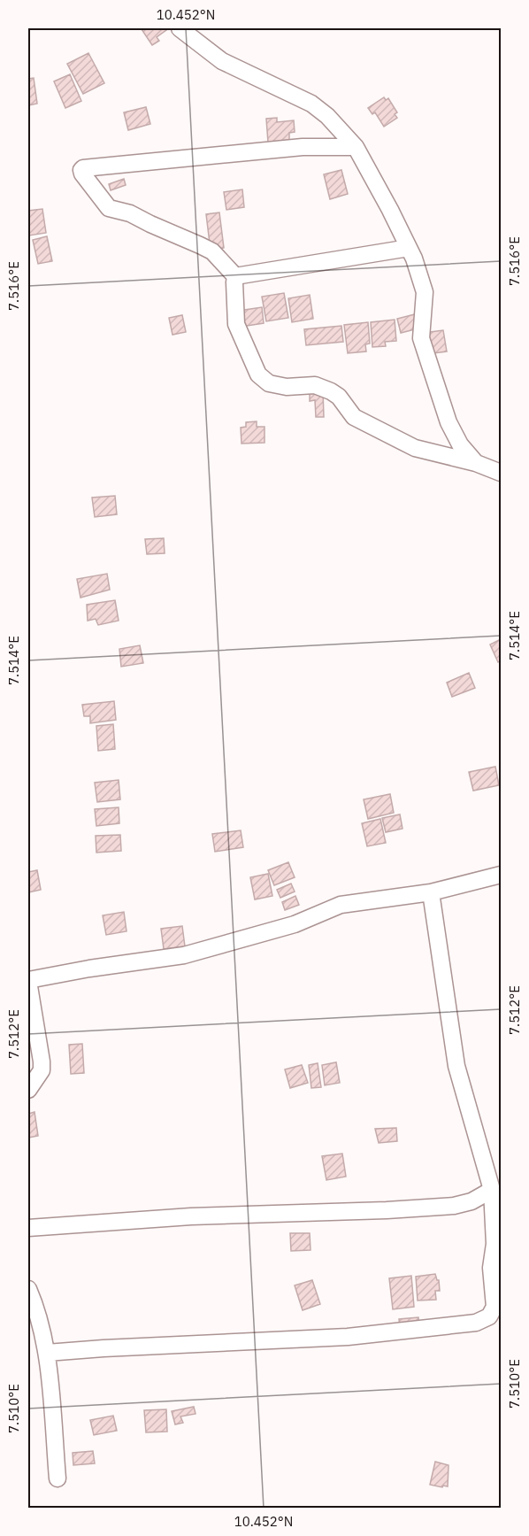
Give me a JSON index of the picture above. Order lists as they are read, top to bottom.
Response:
{
  "coordinates": [
    "10.452°N",
    "7.516°E",
    "7.514°E",
    "7.512°E",
    "7.510°E"
  ]
}
